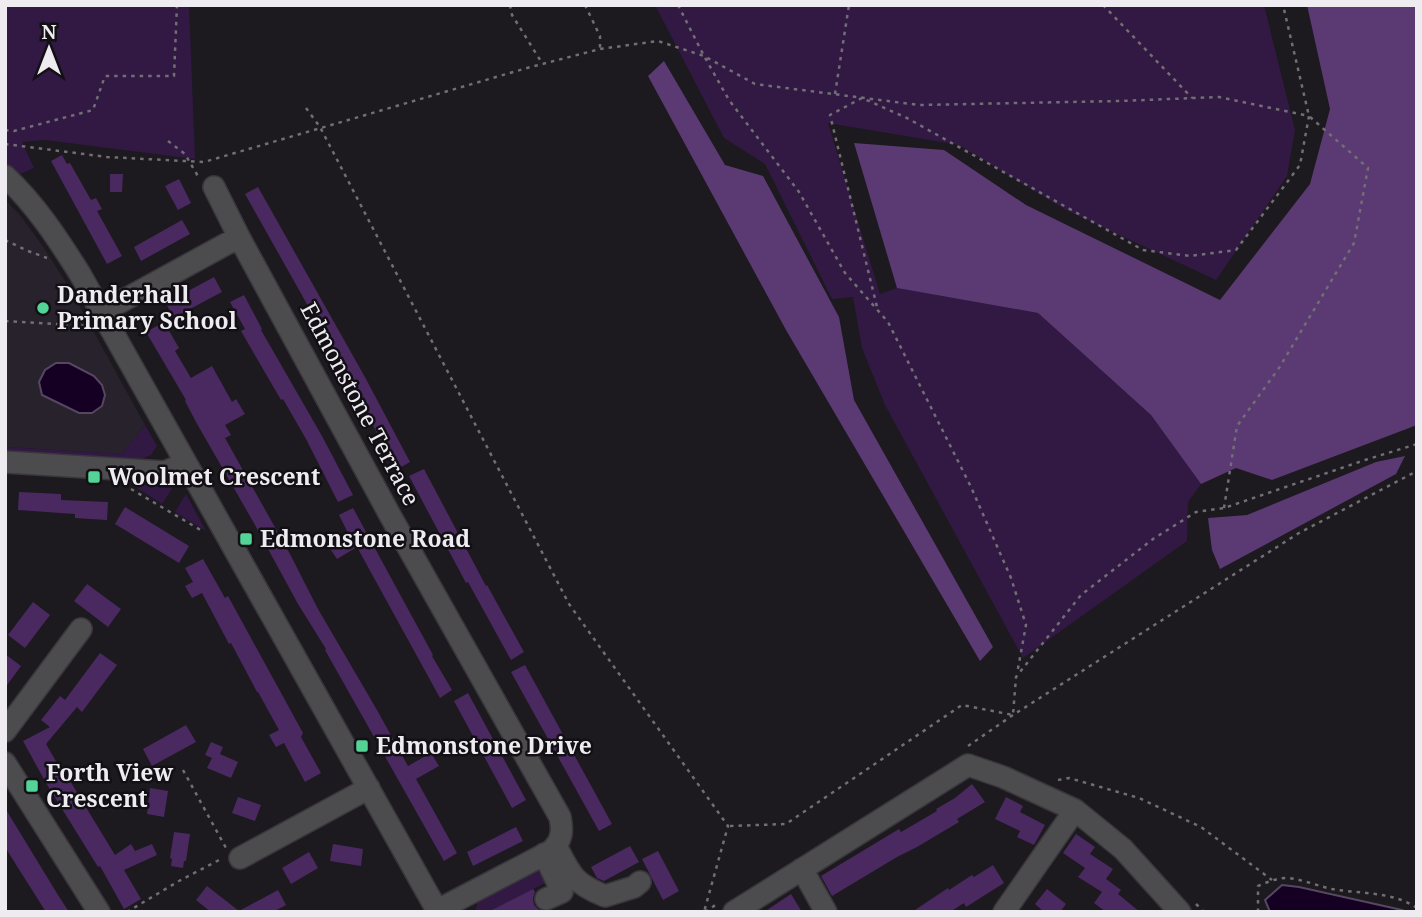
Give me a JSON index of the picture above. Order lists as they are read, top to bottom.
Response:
{
  "streets": {
    "street": ["Edmonstone Terrace"]
  },
  "places": {
    "other": ["Danderhall Primary School"],
    "transit": [
      "Woolmet Crescent",
      "Edmonstone Road",
      "Edmonstone Drive",
      "Forth View Crescent"
    ]
  },
  "north": "top"
}
